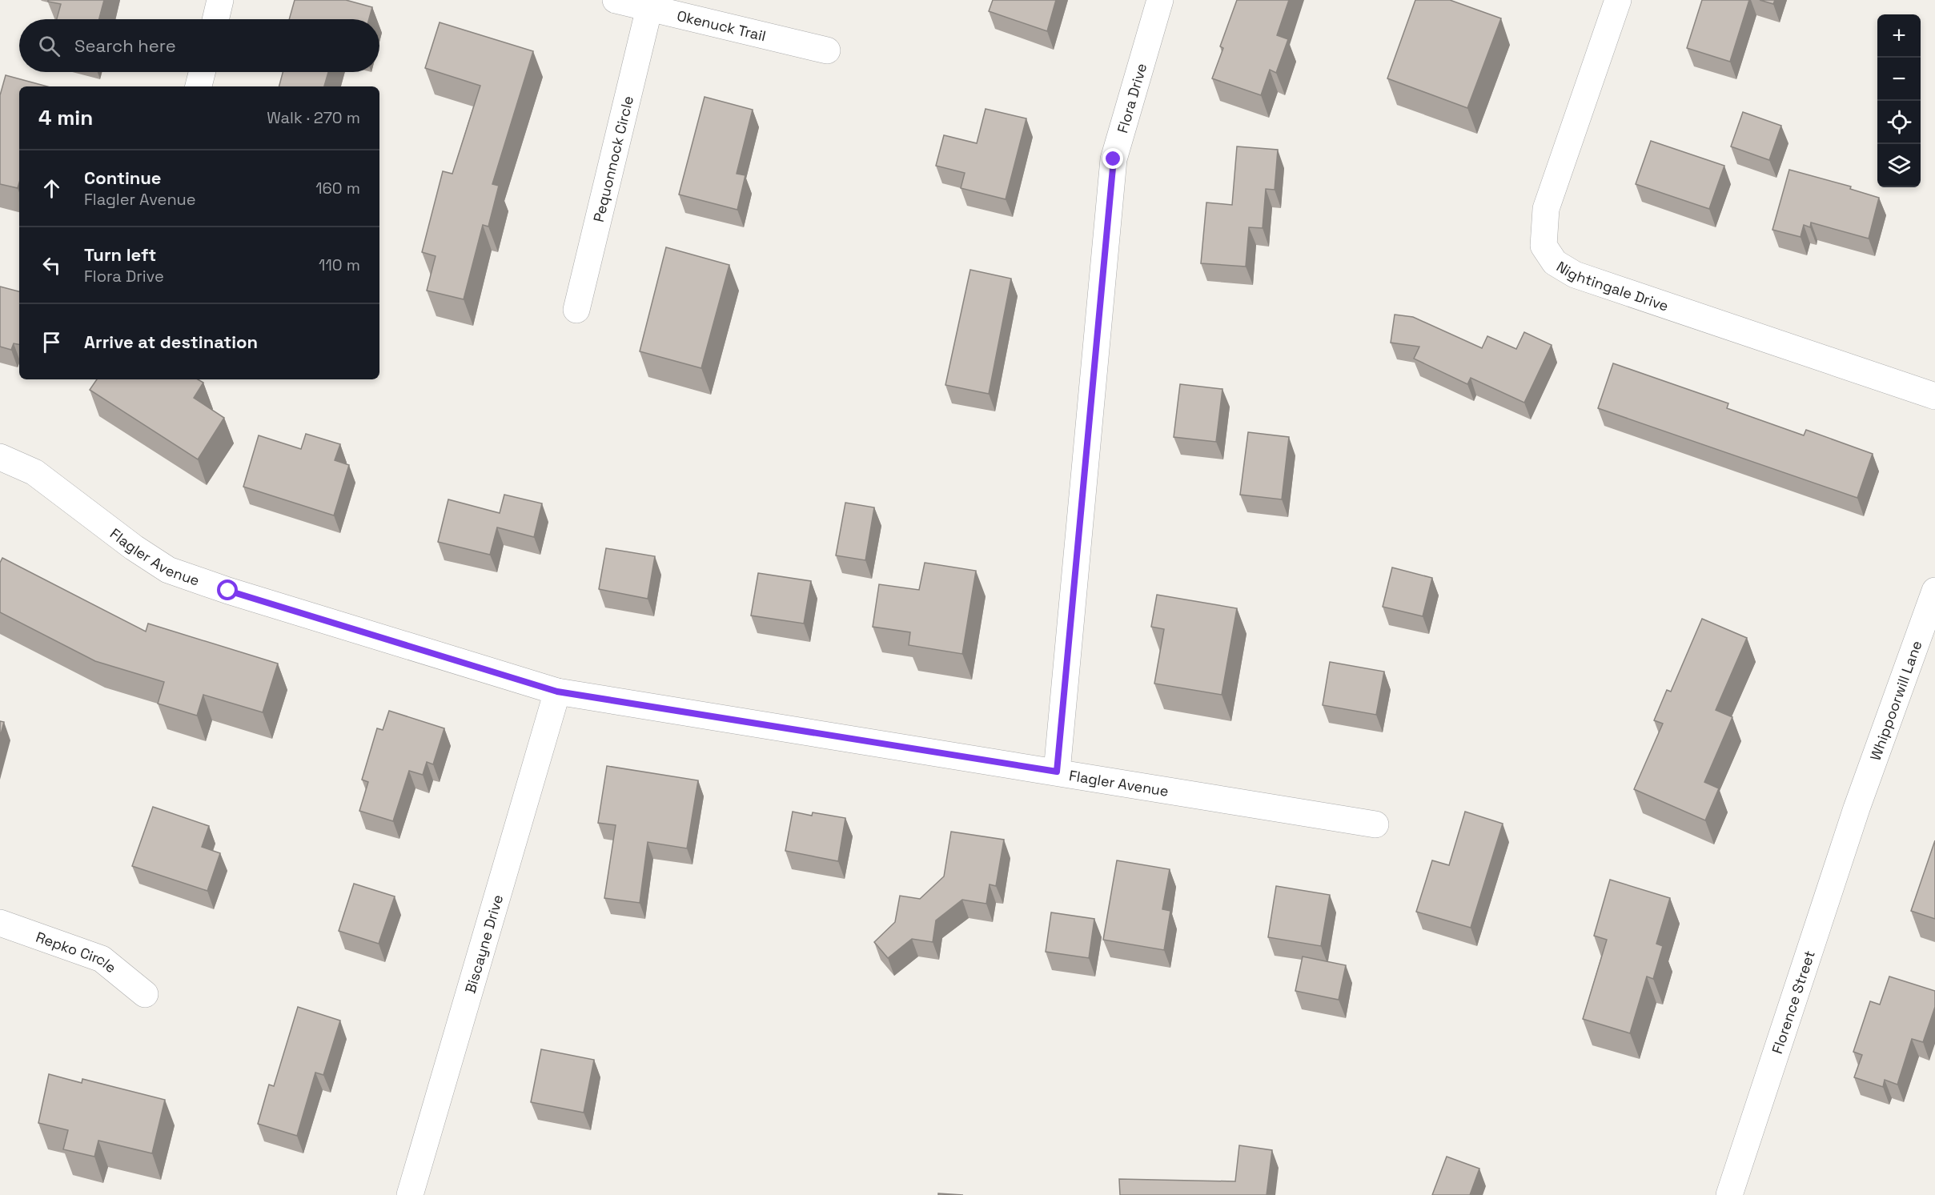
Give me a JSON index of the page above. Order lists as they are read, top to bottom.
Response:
{
  "streets": {
    "street": [
      "Okenuck Trail",
      "Flora Drive",
      "Pequonnock Circle",
      "Nightingale Drive",
      "Flagler Avenue",
      "Whippoorwill Lane",
      "Biscayne Drive",
      "Repko Circle",
      "Florence Street"
    ]
  },
  "crossings": [
    ["Okenuck Trail", "Pequonnock Circle"],
    ["Flora Drive", "Flagler Avenue"],
    ["Flagler Avenue", "Biscayne Drive"],
    ["Whippoorwill Lane", "Florence Street"]
  ],
  "page": {
    "map_buttons": ["+", "−"],
    "search": "Search here",
    "heading": ["4 min", "Walk · 270 m"],
    "list": [
      ["Continue", "Flagler Avenue", "160 m"],
      ["Turn left", "Flora Drive", "110 m"],
      "Arrive at destination"
    ]
  }
}
